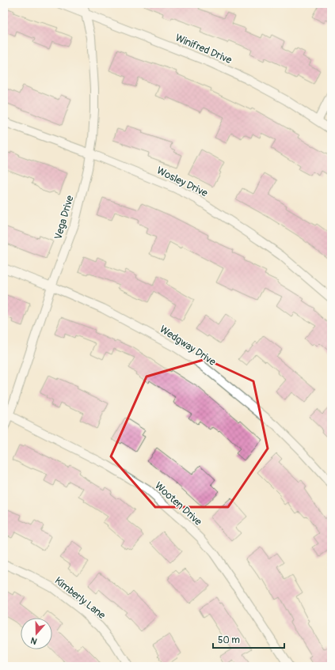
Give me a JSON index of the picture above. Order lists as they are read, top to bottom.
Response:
{
  "streets": {
    "street": [
      "Winifred Drive",
      "Wosley Drive",
      "Vega Drive",
      "Wedgway Drive",
      "Wooten Drive",
      "Kimberly Lane"
    ]
  },
  "crossings": [
    ["Winifred Drive", "Vega Drive"],
    ["Wosley Drive", "Vega Drive"],
    ["Vega Drive", "Wedgway Drive"],
    ["Vega Drive", "Wooten Drive"]
  ],
  "scale_bar": "50 m",
  "north": "bottom"
}
